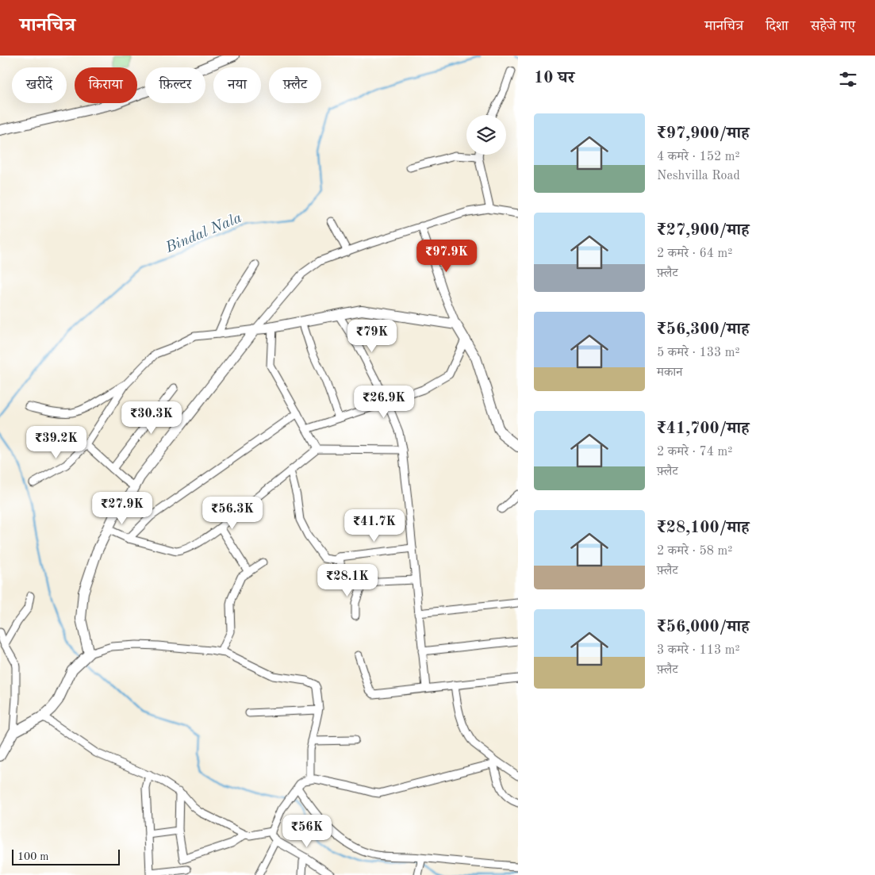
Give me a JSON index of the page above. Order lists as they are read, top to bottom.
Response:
{
  "water": ["Bindal Nala"],
  "scale_bar": "100 m",
  "page": {
    "header": "मानचित्र",
    "nav": ["मानचित्र", "दिशा", "सहेजे गए"],
    "heading": "10 घर",
    "chip": [
      "खरीदें",
      "किराया",
      "फ़िल्टर",
      "नया",
      "फ़्लैट"
    ],
    "list": [
      {
        "name": "₹97,900/माह",
        "note": "4 कमरे · 152 m² · Neshvilla Road"
      },
      {
        "name": "₹27,900/माह",
        "note": "2 कमरे · 64 m² · फ़्लैट"
      },
      {
        "name": "₹56,300/माह",
        "note": "5 कमरे · 133 m² · मकान"
      },
      {
        "name": "₹41,700/माह",
        "note": "2 कमरे · 74 m² · फ़्लैट"
      },
      {
        "name": "₹28,100/माह",
        "note": "2 कमरे · 58 m² · फ़्लैट"
      },
      {
        "name": "₹56,000/माह",
        "note": "3 कमरे · 113 m² · फ़्लैट"
      }
    ],
    "price": [
      "₹97.9K",
      "₹79K",
      "₹26.9K",
      "₹30.3K",
      "₹39.2K",
      "₹27.9K",
      "₹56.3K",
      "₹41.7K",
      "₹28.1K",
      "₹56K"
    ],
    "scale": "100 m"
  }
}
